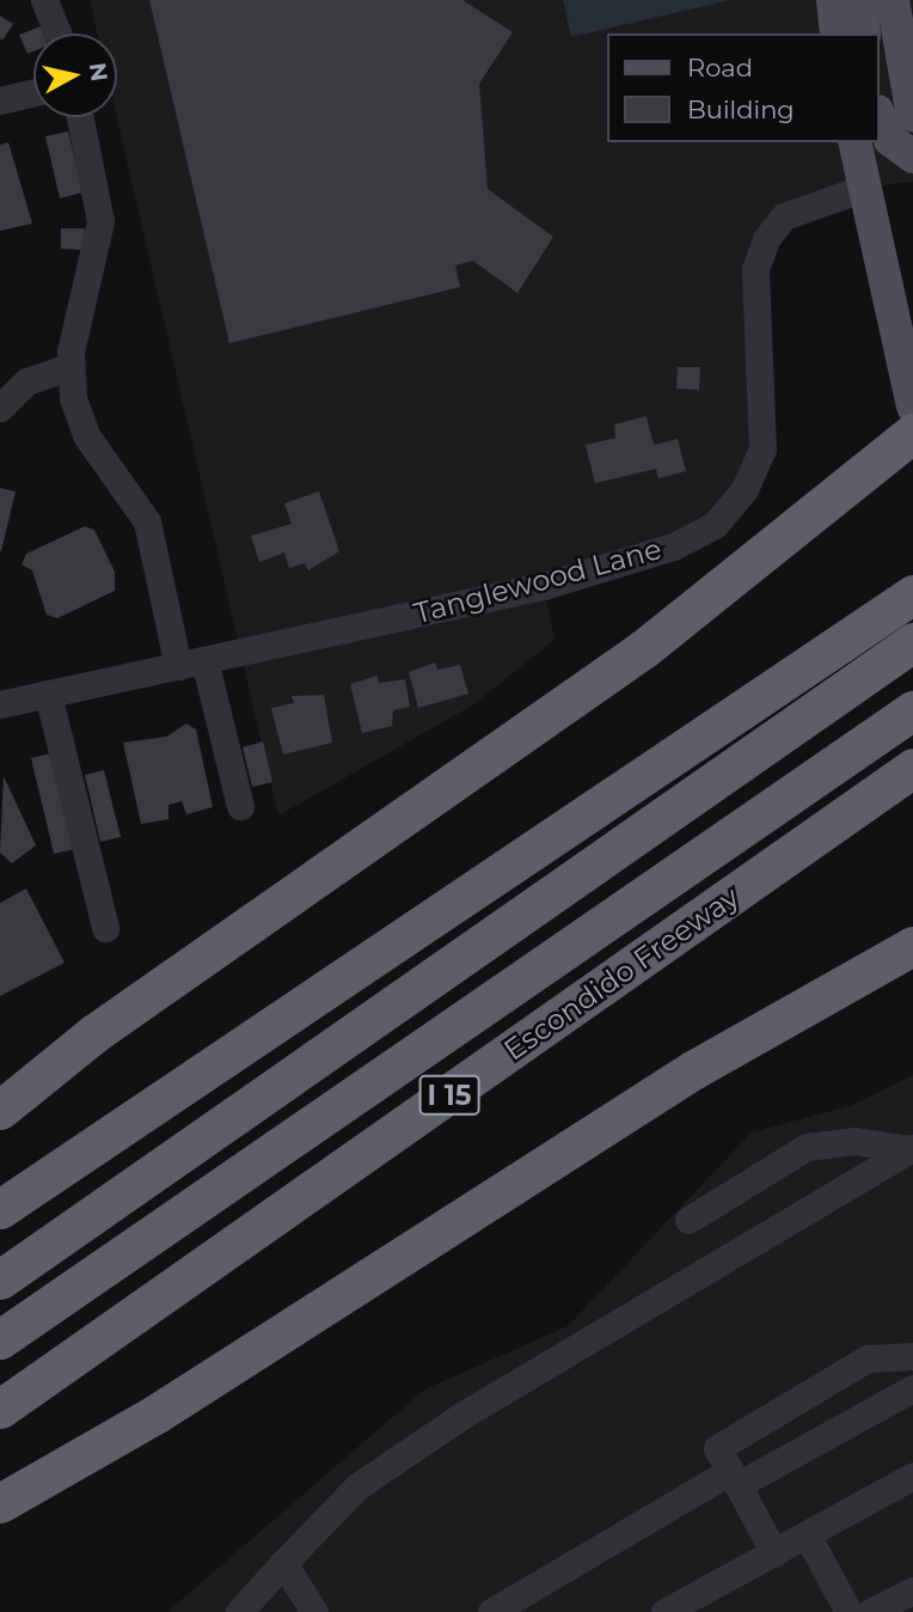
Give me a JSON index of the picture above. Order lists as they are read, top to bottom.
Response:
{
  "streets": {
    "highway": ["Escondido Freeway", "I 15"],
    "street": ["Tanglewood Lane"]
  },
  "legend": ["Road", "Building"],
  "north": "right"
}
